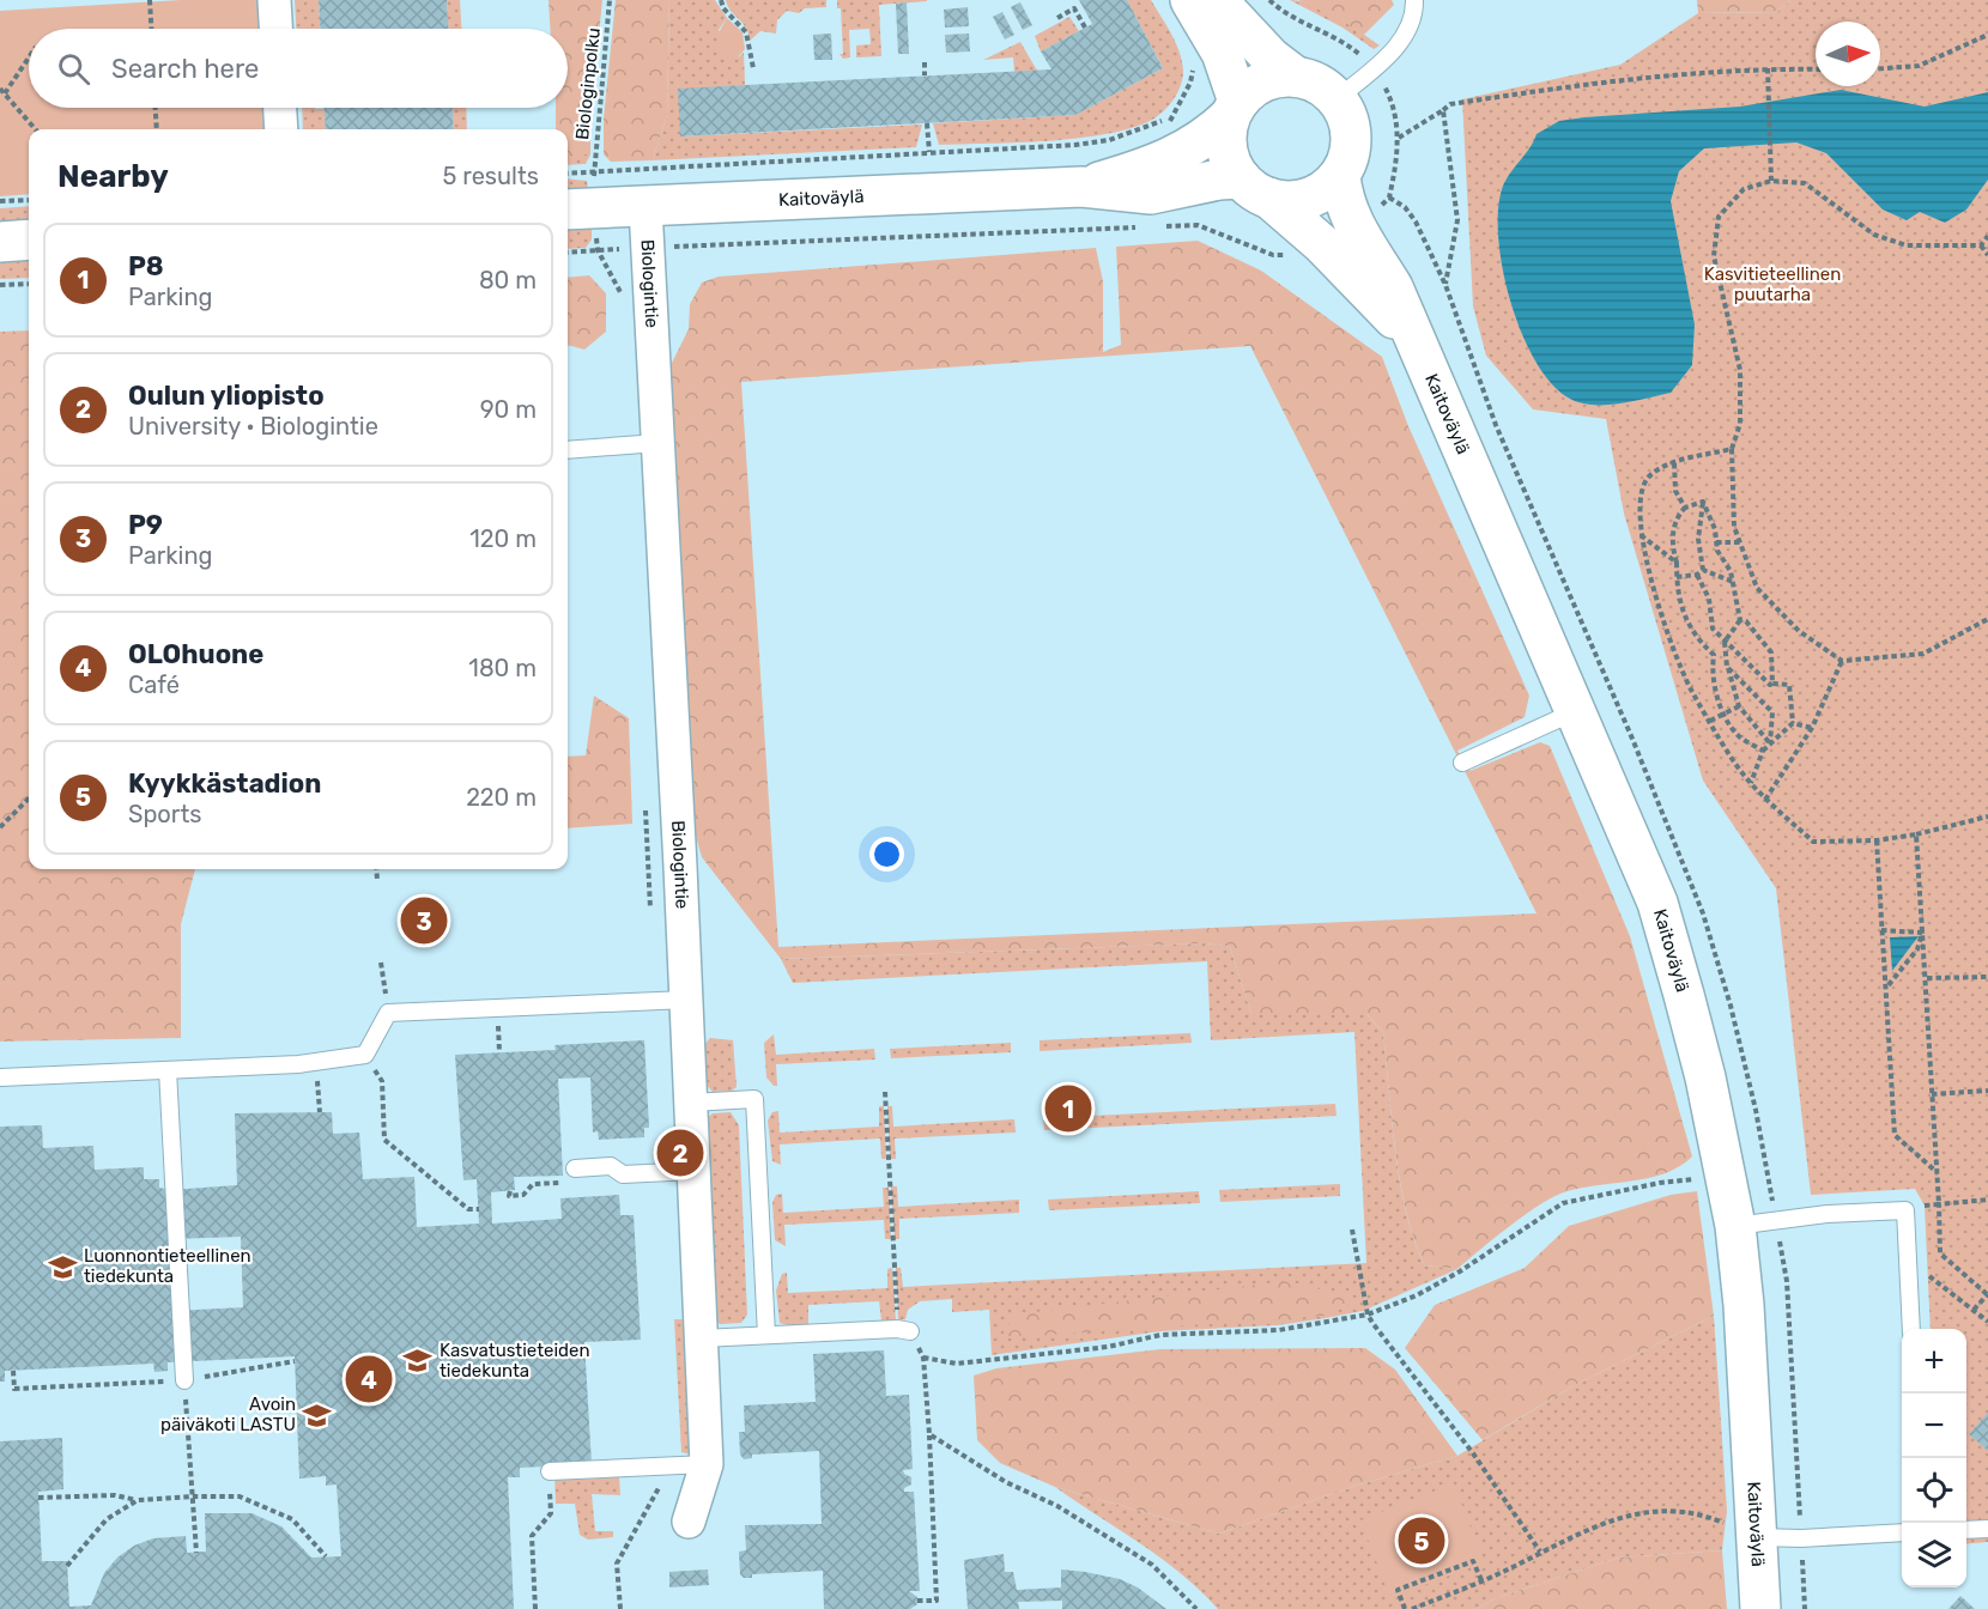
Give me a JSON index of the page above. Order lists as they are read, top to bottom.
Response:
{
  "streets": {
    "street": ["Kaitoväylä", "Biologintie"],
    "path": ["Biologinpolku"]
  },
  "crossings": [
    ["Biologinpolku", "Kaitoväylä"],
    ["Kaitoväylä", "Biologintie"]
  ],
  "parks": ["Kasvitieteellinen puutarha"],
  "places": {
    "school or university": ["Luonnontieteellinen tiedekunta", "Kasvatustieteiden tiedekunta", "Avoin päiväkoti LASTU"]
  },
  "north": "right",
  "page": {
    "search": "Search here",
    "heading": ["Nearby", "5 results"],
    "list": [
      {
        "mark": "1",
        "name": "P8",
        "note": "Parking",
        "value": "80 m"
      },
      {
        "mark": "2",
        "name": "Oulun yliopisto",
        "note": "University · Biologintie",
        "value": "90 m"
      },
      {
        "mark": "3",
        "name": "P9",
        "note": "Parking",
        "value": "120 m"
      },
      {
        "mark": "4",
        "name": "OLOhuone",
        "note": "Café",
        "value": "180 m"
      },
      {
        "mark": "5",
        "name": "Kyykkästadion",
        "note": "Sports",
        "value": "220 m"
      }
    ],
    "pins": [
      "3",
      "1",
      "2",
      "4",
      "5"
    ],
    "map_buttons": ["+", "−"]
  }
}
